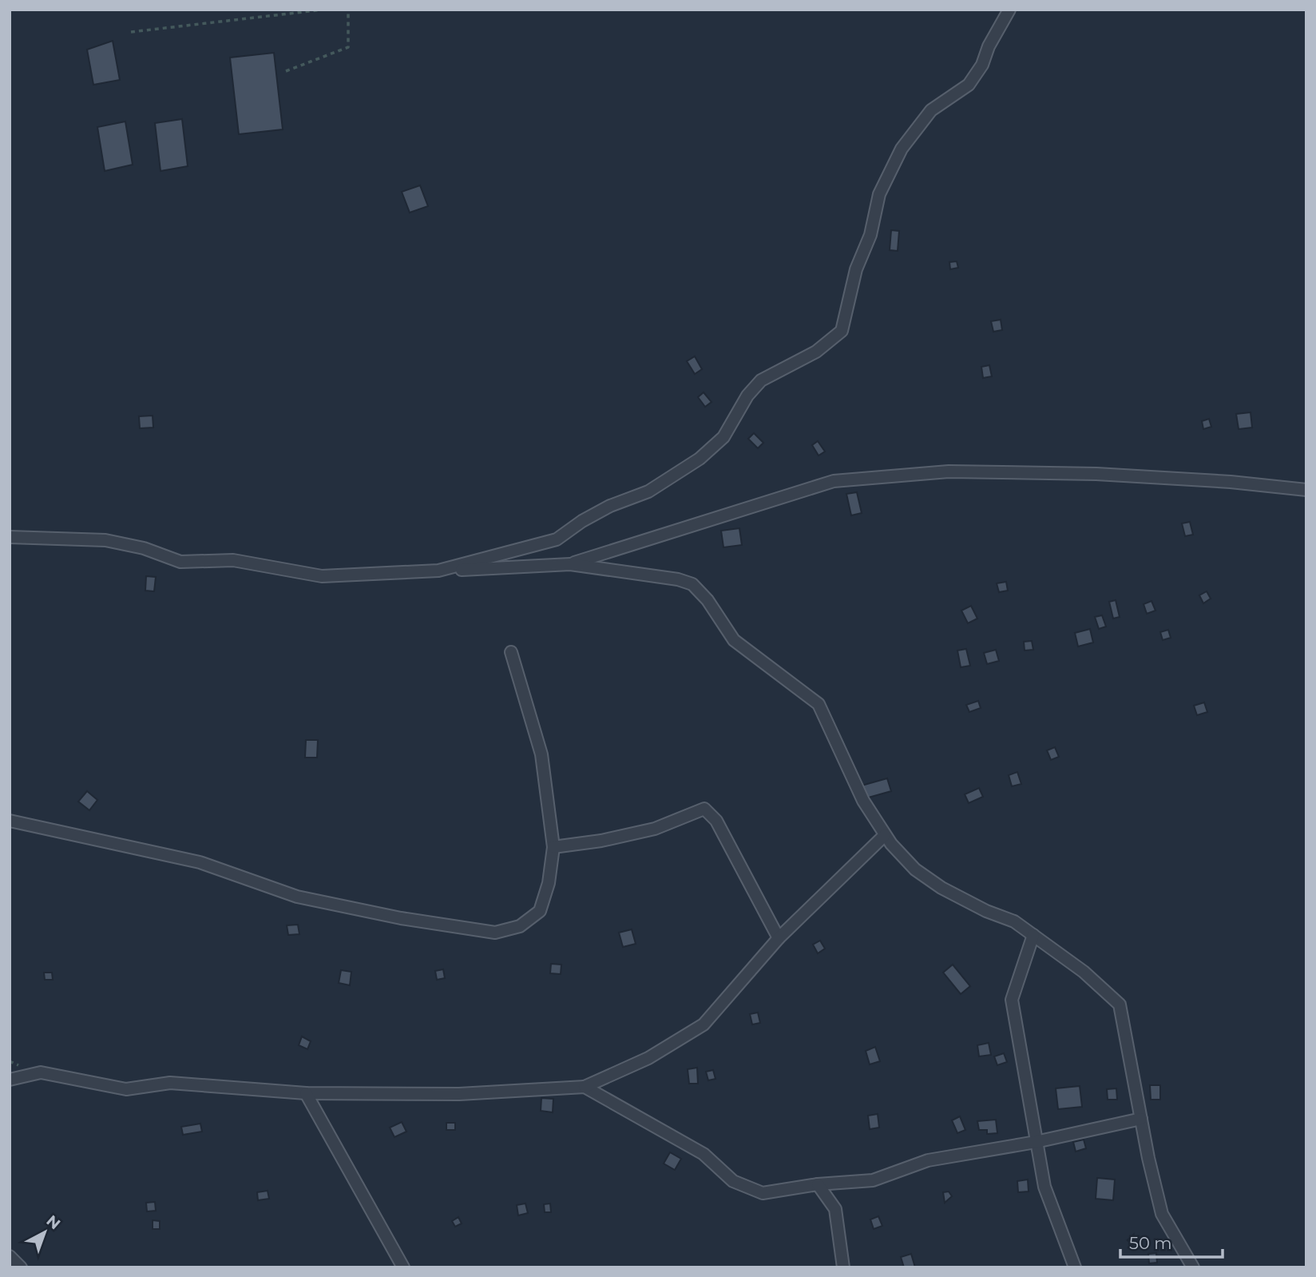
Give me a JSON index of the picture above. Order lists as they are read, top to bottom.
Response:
{
  "scale_bar": "50 m",
  "north": "top right"
}
